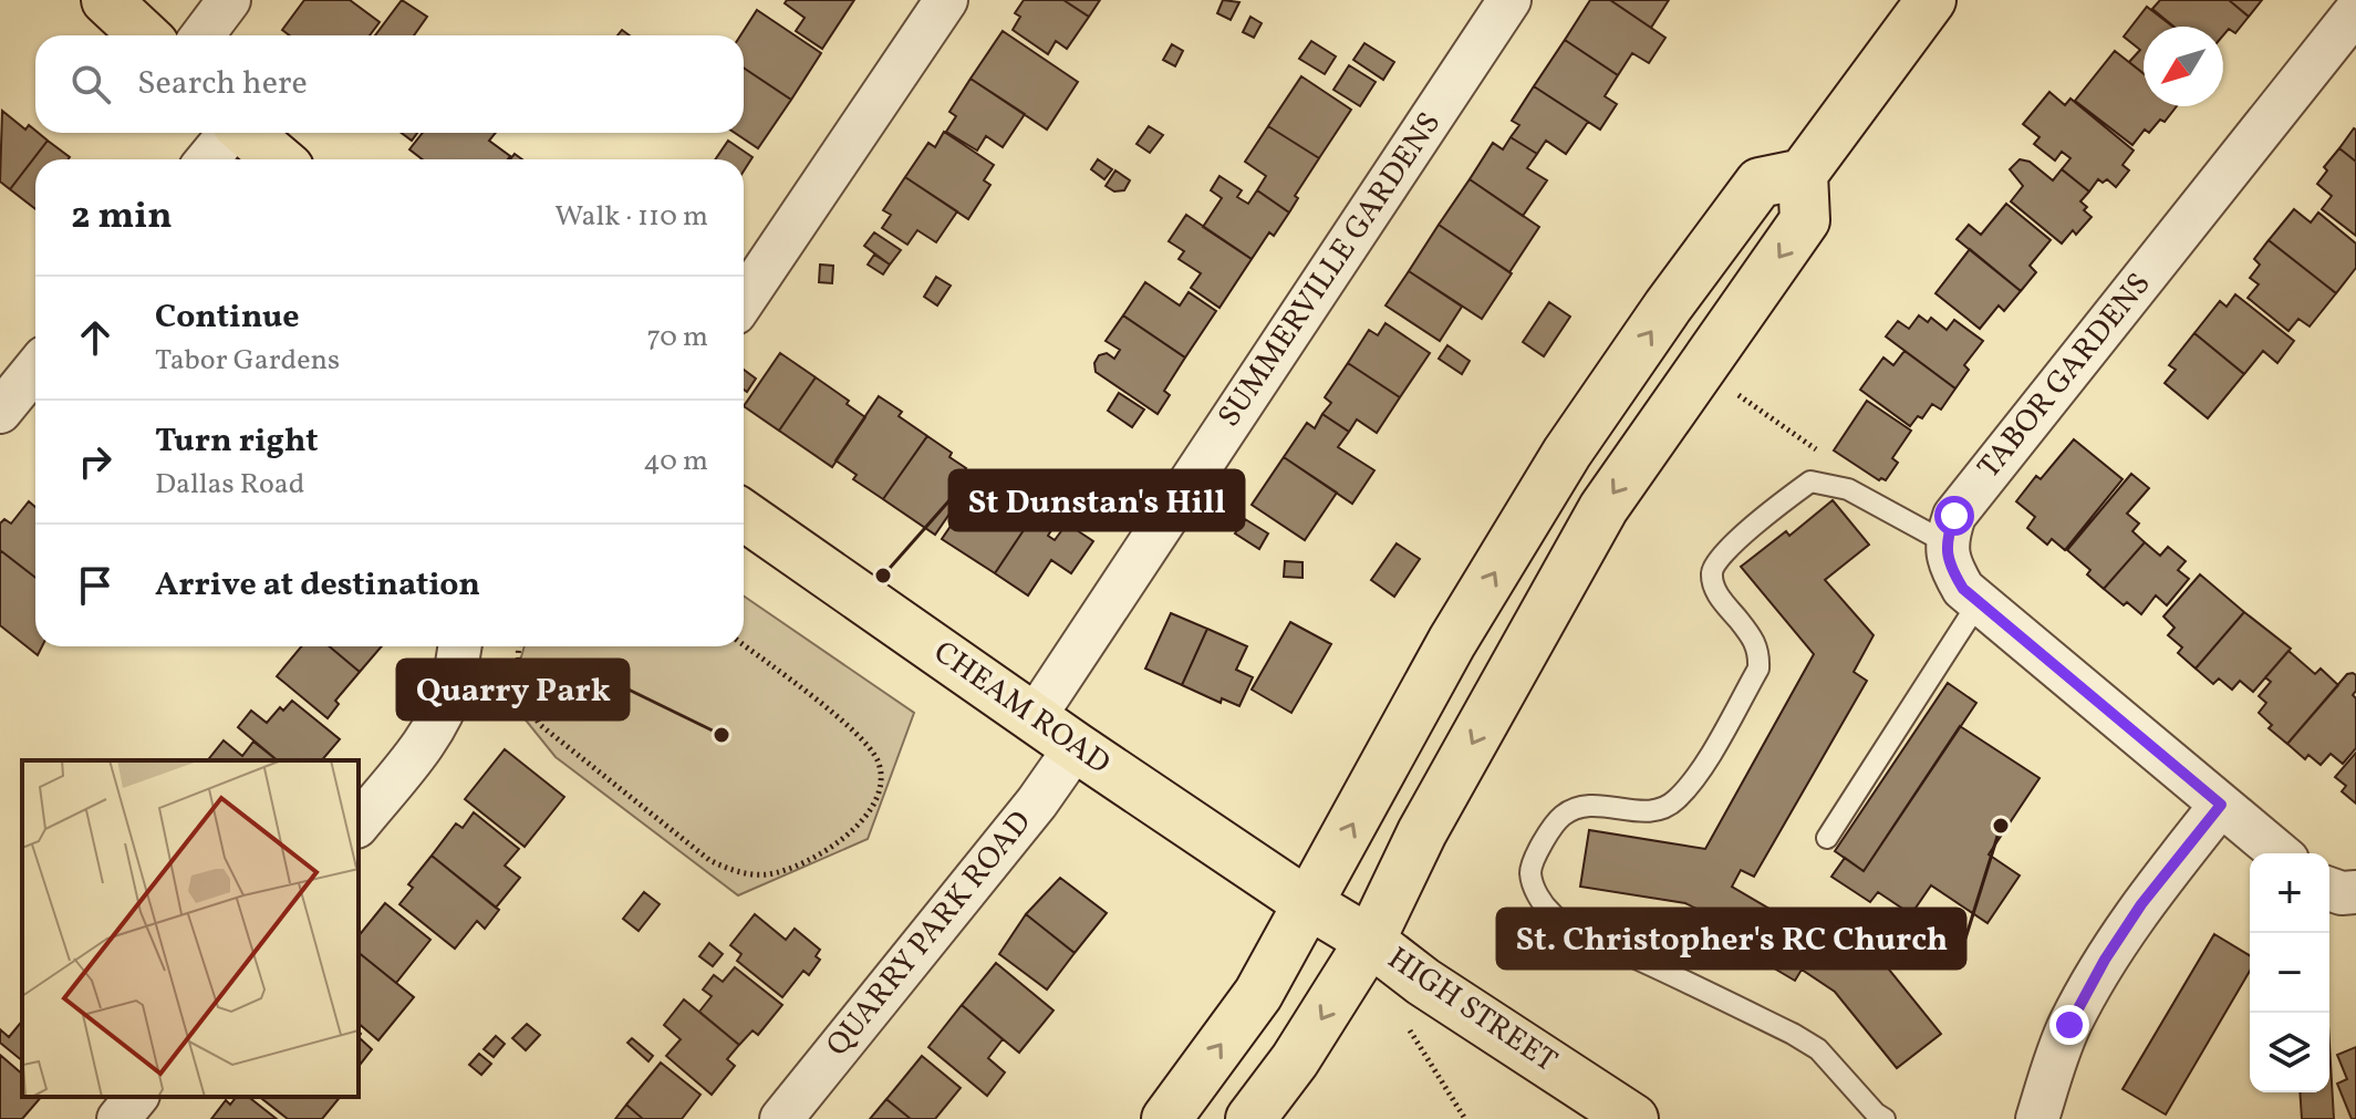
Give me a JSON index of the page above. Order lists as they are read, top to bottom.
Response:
{
  "streets": {
    "highway": ["CHEAM ROAD", "HIGH STREET"],
    "street": ["SUMMERVILLE GARDENS", "TABOR GARDENS", "QUARRY PARK ROAD"]
  },
  "crossings": [
    ["SUMMERVILLE GARDENS", "CHEAM ROAD"],
    ["CHEAM ROAD", "QUARRY PARK ROAD"],
    ["CHEAM ROAD", "HIGH STREET"]
  ],
  "places": ["St Dunstan's Hill", "Quarry Park", "St. Christopher's RC Church"],
  "north": "bottom left",
  "page": {
    "search": "Search here",
    "heading": ["2 min", "Walk · 110 m"],
    "list": [
      ["Continue", "Tabor Gardens", "70 m"],
      ["Turn right", "Dallas Road", "40 m"],
      "Arrive at destination"
    ],
    "map_buttons": ["+", "−"]
  }
}
